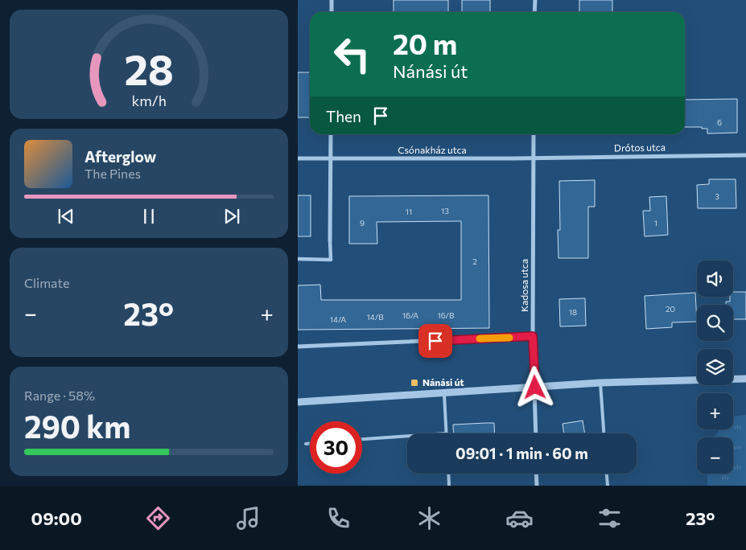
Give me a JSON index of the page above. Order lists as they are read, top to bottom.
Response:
{
  "streets": {
    "street": ["Drótos utca", "Csónakház utca", "Kadosa utca"]
  },
  "crossings": [
    ["Drótos utca", "Csónakház utca"],
    ["Drótos utca", "Kadosa utca"],
    ["Csónakház utca", "Kadosa utca"]
  ],
  "places": {
    "transit": ["Nánási út"]
  },
  "house_numbers": [
    "6",
    "3",
    "13",
    "11",
    "9",
    "1",
    "2",
    "20",
    "18",
    "16/A",
    "16/B",
    "14/B",
    "14/A"
  ],
  "page": {
    "turn": ["20 m", "Nánási út"],
    "then": "Then",
    "song": ["Afterglow", "The Pines"],
    "tile": [
      "Climate",
      ["Range · 58%", "290 km"]
    ],
    "map_buttons": ["+", "−"],
    "heat": ["−", "23°", "+"],
    "limit": "30",
    "trip": "09:01 · 1 min · 60 m",
    "tabs": ["09:00", "23°"],
    "gauge": ["28", "km/h"]
  }
}
